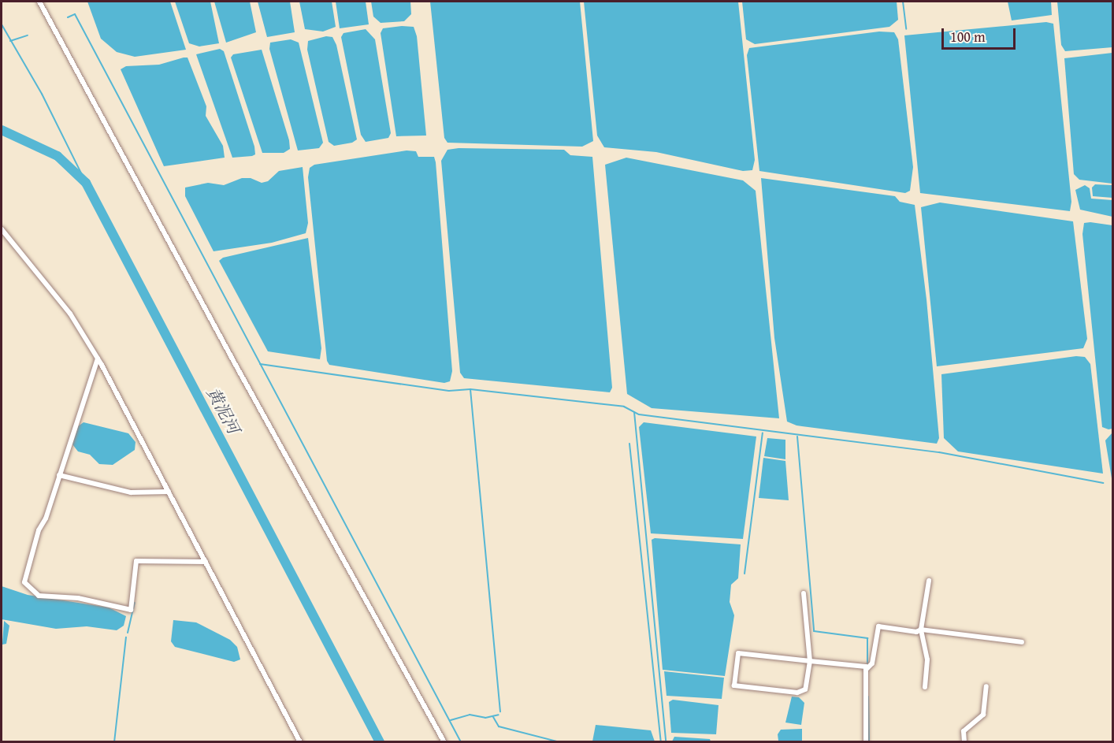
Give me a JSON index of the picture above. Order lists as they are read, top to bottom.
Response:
{
  "water": ["黄泥河"],
  "scale_bar": "100 m"
}
